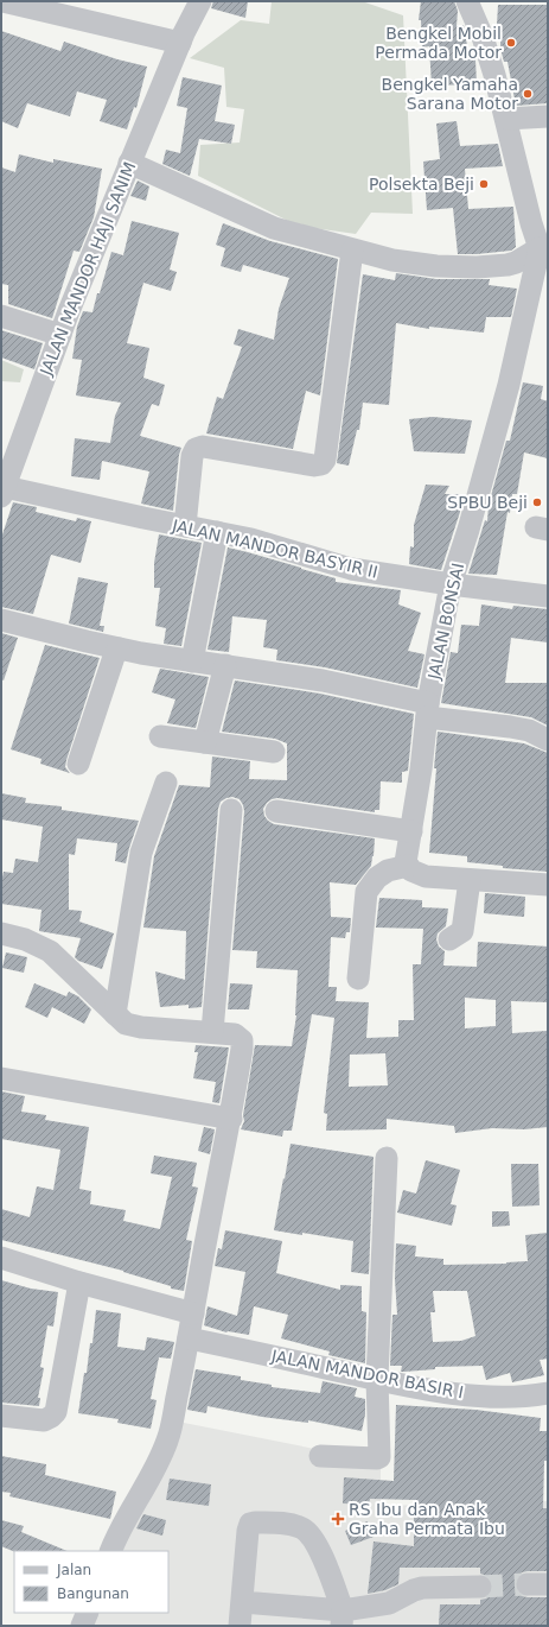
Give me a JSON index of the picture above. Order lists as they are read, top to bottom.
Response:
{
  "streets": {
    "street": [
      "JALAN MANDOR HAJI SANIM",
      "JALAN MANDOR BASYIR II",
      "JALAN BONSAI",
      "JALAN MANDOR BASIR I"
    ]
  },
  "crossings": [
    ["JALAN MANDOR HAJI SANIM", "JALAN MANDOR BASYIR II"],
    ["JALAN MANDOR BASYIR II", "JALAN BONSAI"]
  ],
  "places": {
    "other": [
      "Bengkel Mobil Permada Motor",
      "Bengkel Yamaha Sarana Motor",
      "Polsekta Beji",
      "SPBU Beji"
    ],
    "health": ["RS Ibu dan Anak Graha Permata Ibu"]
  },
  "legend": ["Jalan", "Bangunan"]
}
